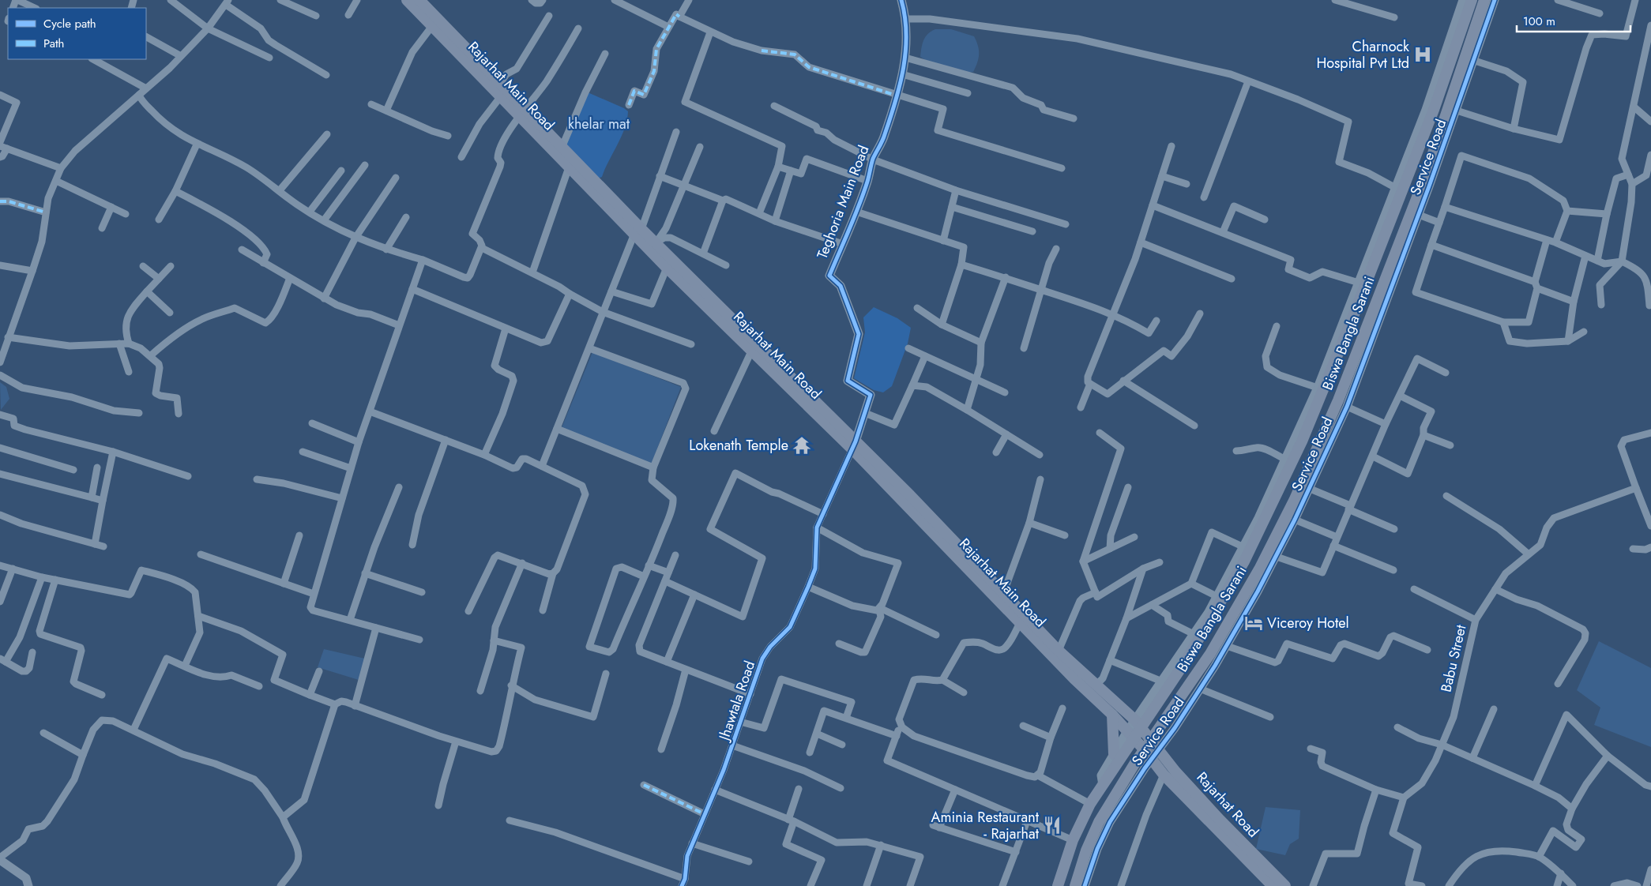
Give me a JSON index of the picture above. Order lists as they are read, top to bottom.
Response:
{
  "streets": {
    "main road": ["Rajarhat Main Road", "Biswa Bangla Sarani", "Rajarhat Road"],
    "street": [
      "Service Road",
      "Teghoria Main Road",
      "Babu Street",
      "Jhawtala Road"
    ]
  },
  "crossings": [
    ["Rajarhat Main Road", "Service Road"],
    ["Rajarhat Main Road", "Teghoria Main Road"],
    ["Rajarhat Main Road", "Biswa Bangla Sarani"],
    ["Rajarhat Main Road", "Jhawtala Road"],
    ["Rajarhat Main Road", "Rajarhat Road"],
    ["Service Road", "Biswa Bangla Sarani"],
    ["Service Road", "Rajarhat Road"],
    ["Teghoria Main Road", "Jhawtala Road"],
    ["Biswa Bangla Sarani", "Rajarhat Road"]
  ],
  "parks": ["khelar mat"],
  "places": {
    "hospital": ["Charnock Hospital Pvt Ltd"],
    "temple": ["Lokenath Temple"],
    "hotel": ["Viceroy Hotel"],
    "restaurant": ["Aminia Restaurant - Rajarhat"]
  },
  "legend": ["Cycle path", "Path"],
  "scale_bar": "100 m"
}
